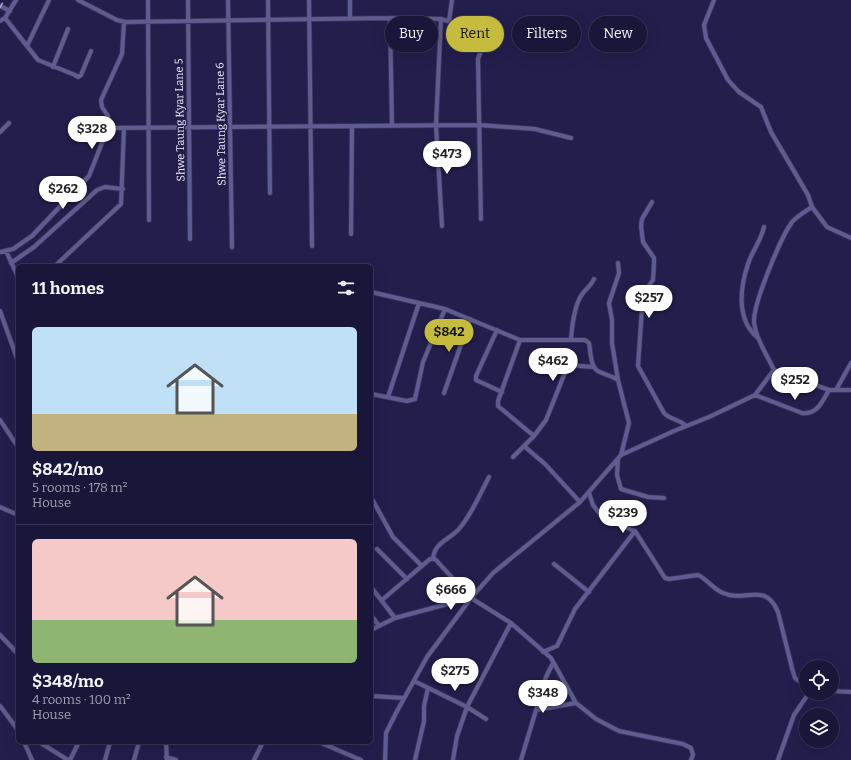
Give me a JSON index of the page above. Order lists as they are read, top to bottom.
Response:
{
  "streets": {
    "street": ["Shwe Taung Kyar Lane 5", "Shwe Taung Kyar Lane 6"]
  },
  "page": {
    "chip": [
      "Buy",
      "Rent",
      "Filters",
      "New"
    ],
    "price": [
      "$328",
      "$473",
      "$262",
      "$257",
      "$842",
      "$462",
      "$252",
      "$239",
      "$666",
      "$275",
      "$348"
    ],
    "heading": "11 homes",
    "list": [
      {
        "name": "$842/mo",
        "note": "5 rooms · 178 m² · House"
      },
      {
        "name": "$348/mo",
        "note": "4 rooms · 100 m² · House"
      }
    ]
  }
}
